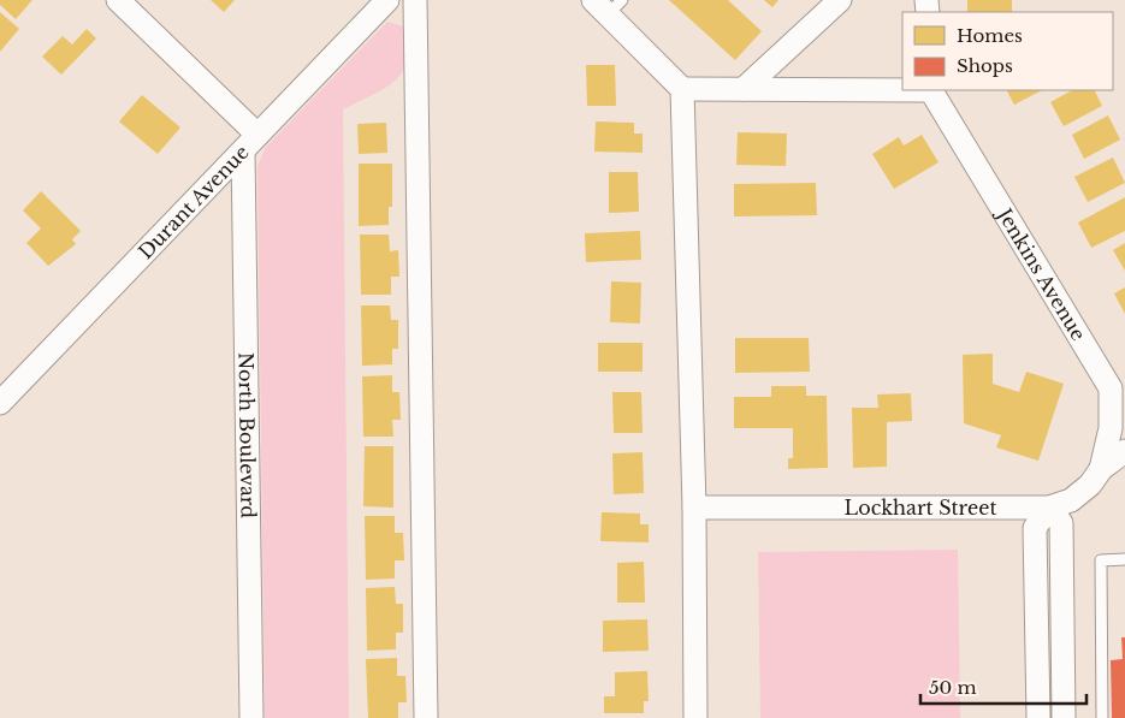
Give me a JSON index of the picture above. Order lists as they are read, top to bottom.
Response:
{
  "streets": {
    "street": [
      "Durant Avenue",
      "Jenkins Avenue",
      "North Boulevard",
      "Lockhart Street"
    ]
  },
  "crossings": [
    ["Durant Avenue", "North Boulevard"],
    ["Jenkins Avenue", "Lockhart Street"]
  ],
  "legend": ["Homes", "Shops"],
  "scale_bar": "50 m"
}
